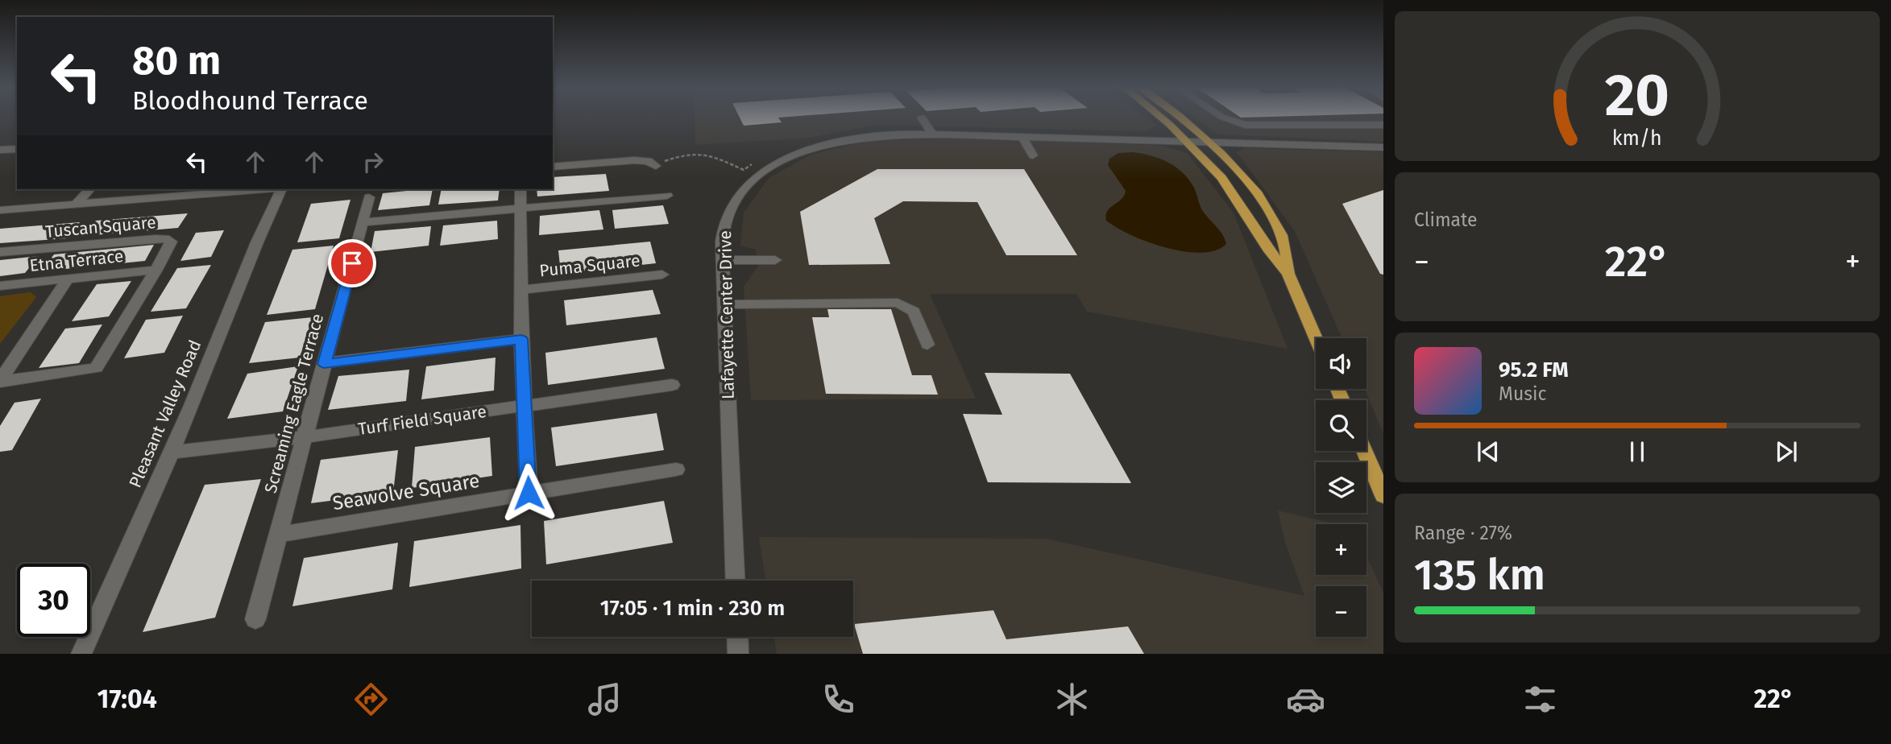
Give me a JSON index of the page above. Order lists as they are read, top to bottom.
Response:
{
  "streets": {
    "street": [
      "Tuscan Square",
      "Etna Terrace",
      "Puma Square",
      "Lafayette Center Drive",
      "Screaming Eagle Terrace",
      "Pleasant Valley Road",
      "Turf Field Square",
      "Seawolve Square"
    ]
  },
  "crossings": [
    ["Tuscan Square", "Etna Terrace"],
    ["Screaming Eagle Terrace", "Turf Field Square"],
    ["Screaming Eagle Terrace", "Seawolve Square"],
    ["Pleasant Valley Road", "Turf Field Square"]
  ],
  "page": {
    "turn": ["80 m", "Bloodhound Terrace"],
    "tile": [
      "Climate",
      ["Range · 27%", "135 km"]
    ],
    "heat": ["−", "22°", "+"],
    "map_buttons": ["+", "−"],
    "song": ["95.2 FM", "Music"],
    "limit": "30",
    "trip": "17:05 · 1 min · 230 m",
    "tabs": ["17:04", "22°"],
    "gauge": ["20", "km/h"]
  }
}
